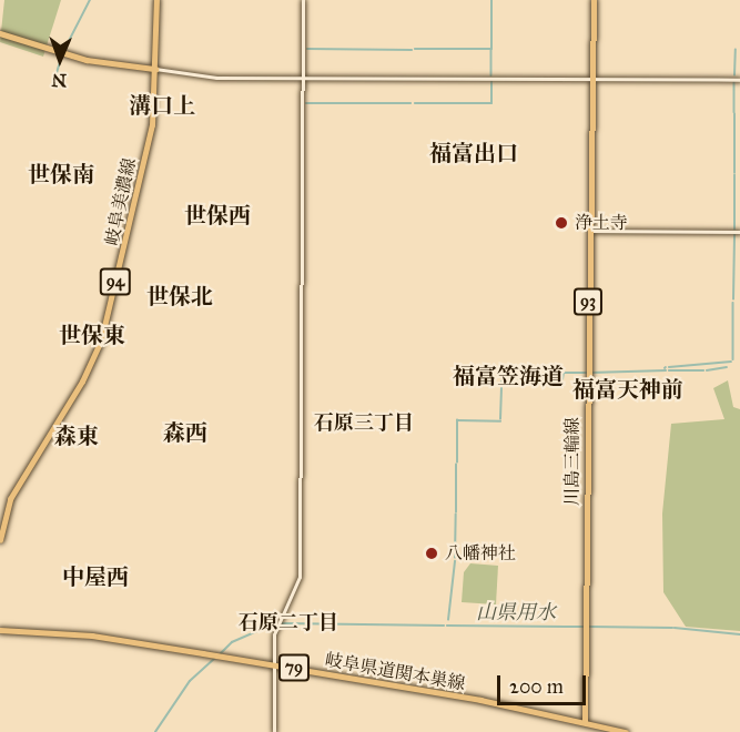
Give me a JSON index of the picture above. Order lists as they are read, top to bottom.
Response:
{
  "streets": {
    "main road": [
      "岐阜美濃線",
      "94",
      "93",
      "川島三輪線",
      "79",
      "岐阜県道関本巣線"
    ]
  },
  "crossings": [
    ["川島三輪線", "岐阜県道関本巣線"]
  ],
  "districts": [
    "溝口上",
    "福富出口",
    "世保南",
    "世保西",
    "世保北",
    "世保東",
    "福富笠海道",
    "福富天神前",
    "石原三丁目",
    "森西",
    "森東",
    "中屋西",
    "石原二丁目"
  ],
  "water": ["山県用水"],
  "places": ["浄土寺", "八幡神社"],
  "scale_bar": "200 m",
  "north": "bottom"
}
